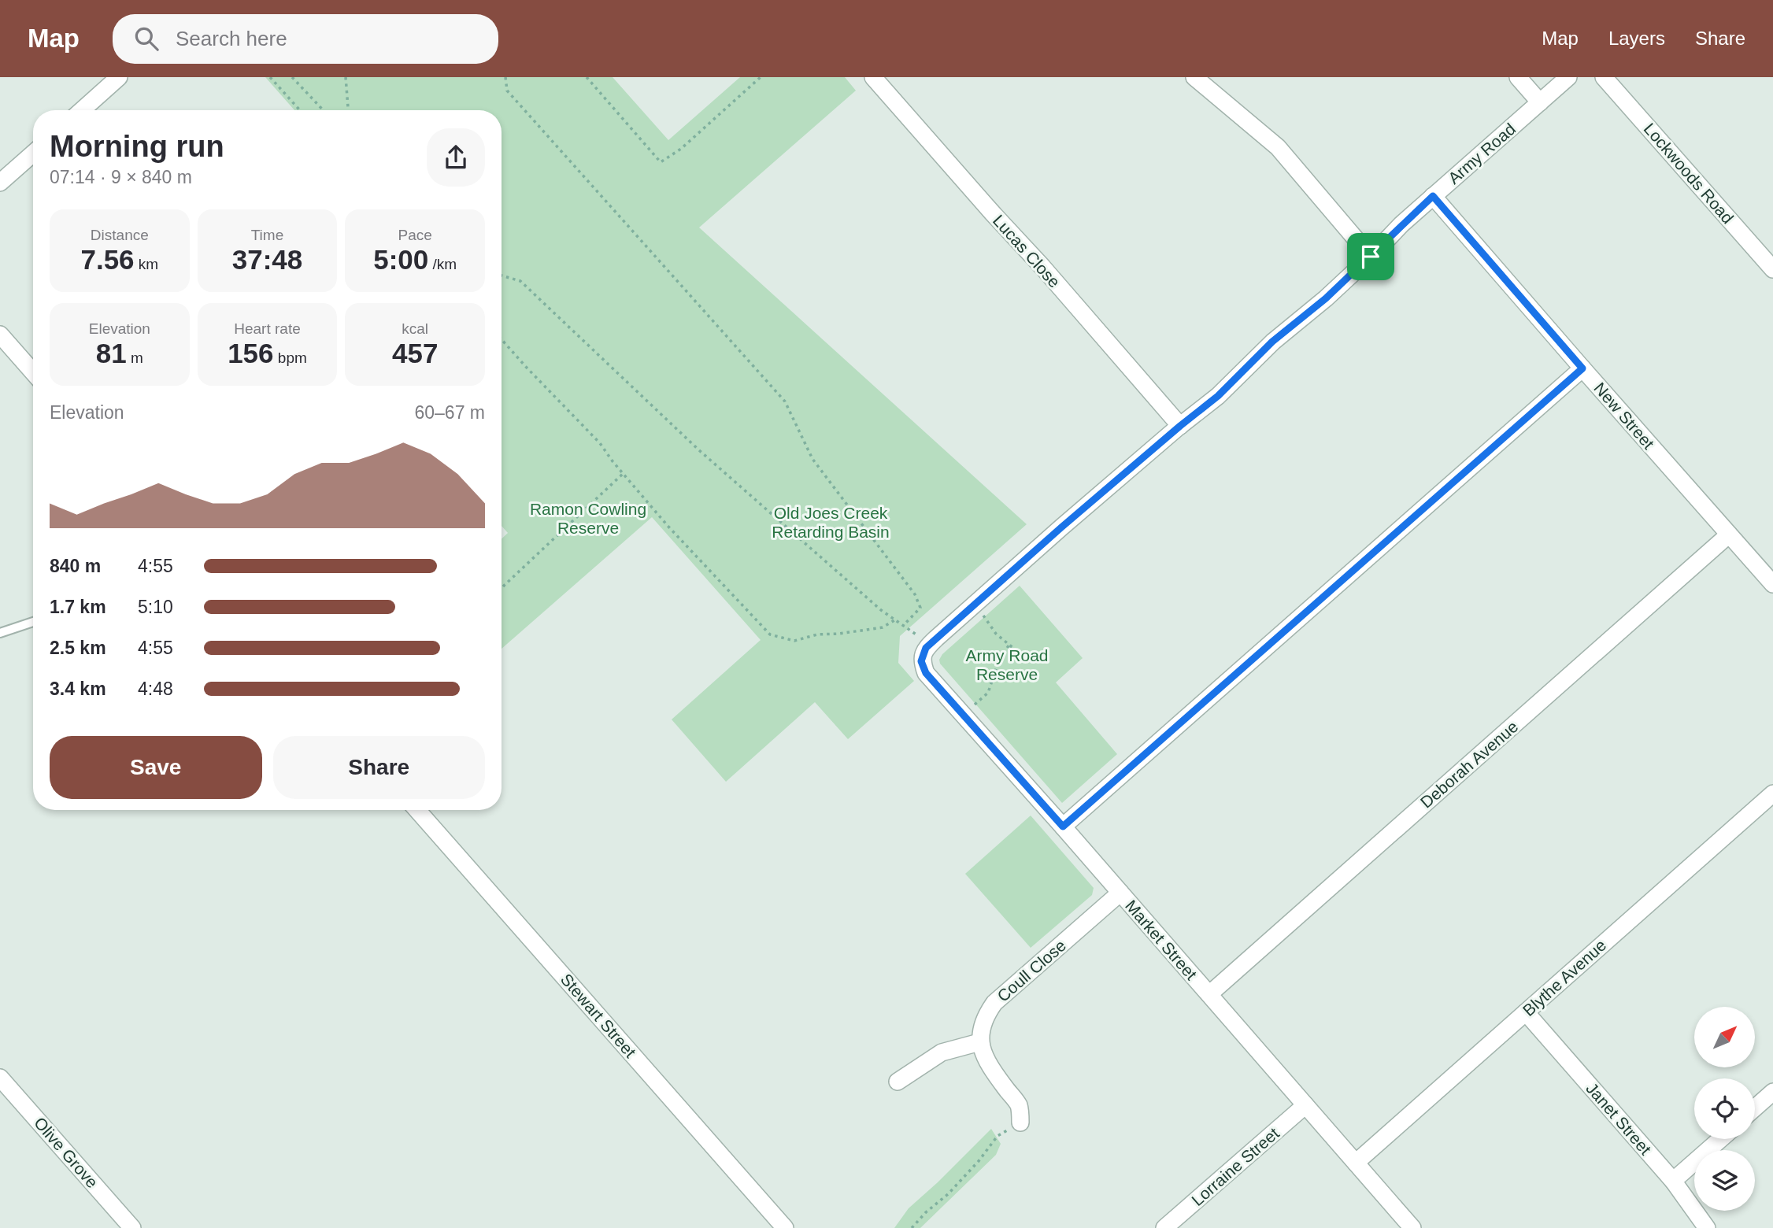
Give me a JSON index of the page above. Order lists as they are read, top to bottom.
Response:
{
  "streets": {
    "street": [
      "Army Road",
      "Lockwoods Road",
      "Lucas Close",
      "New Street",
      "Deborah Avenue",
      "Market Street",
      "Coull Close",
      "Blythe Avenue",
      "Stewart Street",
      "Janet Street",
      "Olive Grove",
      "Lorraine Street"
    ]
  },
  "crossings": [
    ["Army Road", "Lucas Close"],
    ["Army Road", "New Street"],
    ["Army Road", "Market Street"],
    ["New Street", "Deborah Avenue"],
    ["Deborah Avenue", "Market Street"],
    ["Market Street", "Coull Close"],
    ["Market Street", "Blythe Avenue"],
    ["Market Street", "Lorraine Street"],
    ["Blythe Avenue", "Janet Street"]
  ],
  "parks": ["Ramon Cowling Reserve", "Old Joes Creek Retarding Basin", "Army Road Reserve"],
  "north": "top right",
  "page": {
    "header": "Map",
    "search": "Search here",
    "nav": ["Map", "Layers", "Share"],
    "heading": ["Morning run", "07:14 · 9 × 840 m"],
    "stats": [
      ["Distance", "7.56 km"],
      ["Time", "37:48"],
      ["Pace", "5:00 /km"],
      ["Elevation", "81 m"],
      ["Heart rate", "156 bpm"],
      ["kcal", "457"]
    ],
    "chart": ["Elevation", "60–67 m"],
    "list": [
      {
        "name": "840 m",
        "note": "4:55"
      },
      {
        "name": "1.7 km",
        "note": "5:10"
      },
      {
        "name": "2.5 km",
        "note": "4:55"
      },
      {
        "name": "3.4 km",
        "note": "4:48"
      }
    ],
    "buttons": ["Save", "Share"]
  }
}
